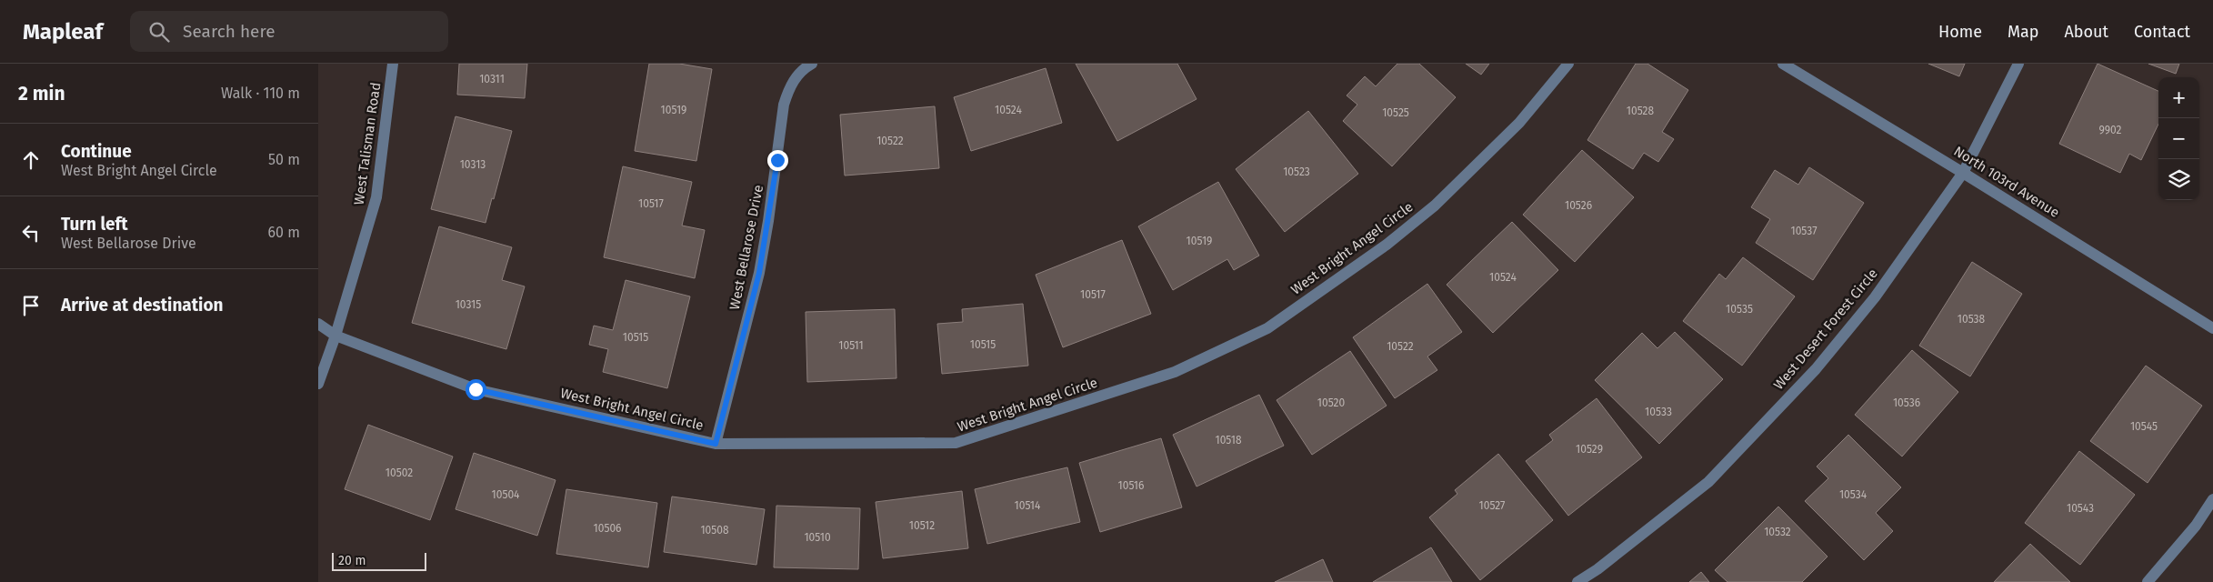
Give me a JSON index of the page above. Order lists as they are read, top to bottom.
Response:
{
  "streets": {
    "street": [
      "West Talisman Road",
      "North 103rd Avenue",
      "West Bellarose Drive",
      "West Bright Angel Circle",
      "West Desert Forest Circle"
    ]
  },
  "crossings": [
    ["West Talisman Road", "West Bright Angel Circle"],
    ["North 103rd Avenue", "West Desert Forest Circle"],
    ["West Bellarose Drive", "West Bright Angel Circle"]
  ],
  "house_numbers": [
    "10311",
    "10519",
    "10524",
    "10528",
    "10525",
    "9902",
    "10522",
    "10313",
    "10523",
    "10517",
    "10526",
    "10537",
    "10519",
    "10524",
    "10517",
    "10315",
    "10535",
    "10538",
    "10515",
    "10515",
    "10511",
    "10522",
    "10520",
    "10536",
    "10533",
    "10545",
    "10518",
    "10529",
    "10502",
    "10516",
    "10504",
    "10534",
    "10514",
    "10527",
    "10543",
    "10512",
    "10506",
    "10508",
    "10532",
    "10510"
  ],
  "scale_bar": "20 m",
  "page": {
    "header": "Mapleaf",
    "search": "Search here",
    "nav": [
      "Home",
      "Map",
      "About",
      "Contact"
    ],
    "heading": ["2 min", "Walk · 110 m"],
    "map_buttons": ["+", "−"],
    "list": [
      ["Continue", "West Bright Angel Circle", "50 m"],
      ["Turn left", "West Bellarose Drive", "60 m"],
      "Arrive at destination"
    ],
    "scale": "20 m"
  }
}
